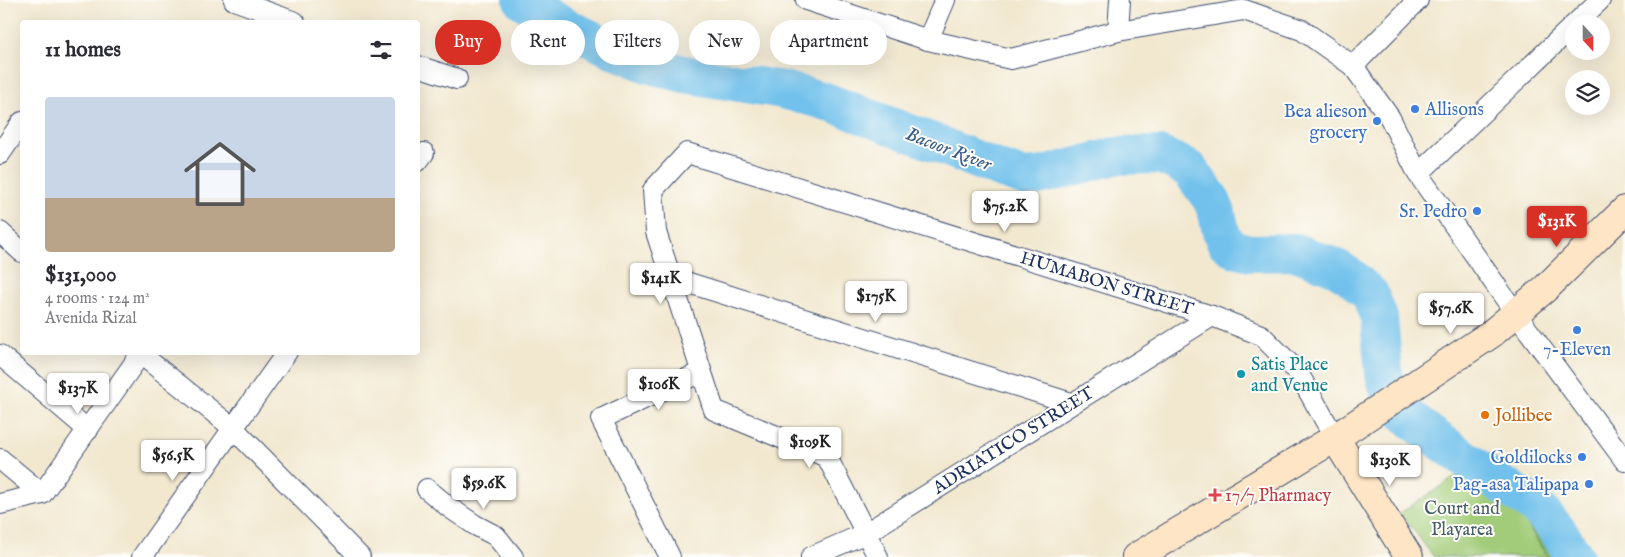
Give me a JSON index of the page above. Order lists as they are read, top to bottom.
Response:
{
  "streets": {
    "main road": ["HUMABON STREET"],
    "street": ["ADRIATICO STREET"]
  },
  "crossings": [
    ["HUMABON STREET", "ADRIATICO STREET"]
  ],
  "water": ["Bacoor River"],
  "parks": ["Court and Playarea"],
  "places": {
    "other": [
      "Allisons",
      "Bea alieson grocery",
      "Sr. Pedro",
      "7-Eleven",
      "Satis Place and Venue",
      "Jollibee",
      "Goldilocks",
      "Pag-asa Talipapa"
    ],
    "health": ["17/7 Pharmacy"]
  },
  "north": "bottom",
  "page": {
    "chip": [
      "Buy",
      "Rent",
      "Filters",
      "New",
      "Apartment"
    ],
    "heading": "11 homes",
    "list": [
      {
        "name": "$131,000",
        "note": "4 rooms · 124 m² · Avenida Rizal"
      }
    ],
    "price": [
      "$75.2K",
      "$131K",
      "$141K",
      "$175K",
      "$57.6K",
      "$106K",
      "$137K",
      "$109K",
      "$56.5K",
      "$130K",
      "$59.6K"
    ]
  }
}
